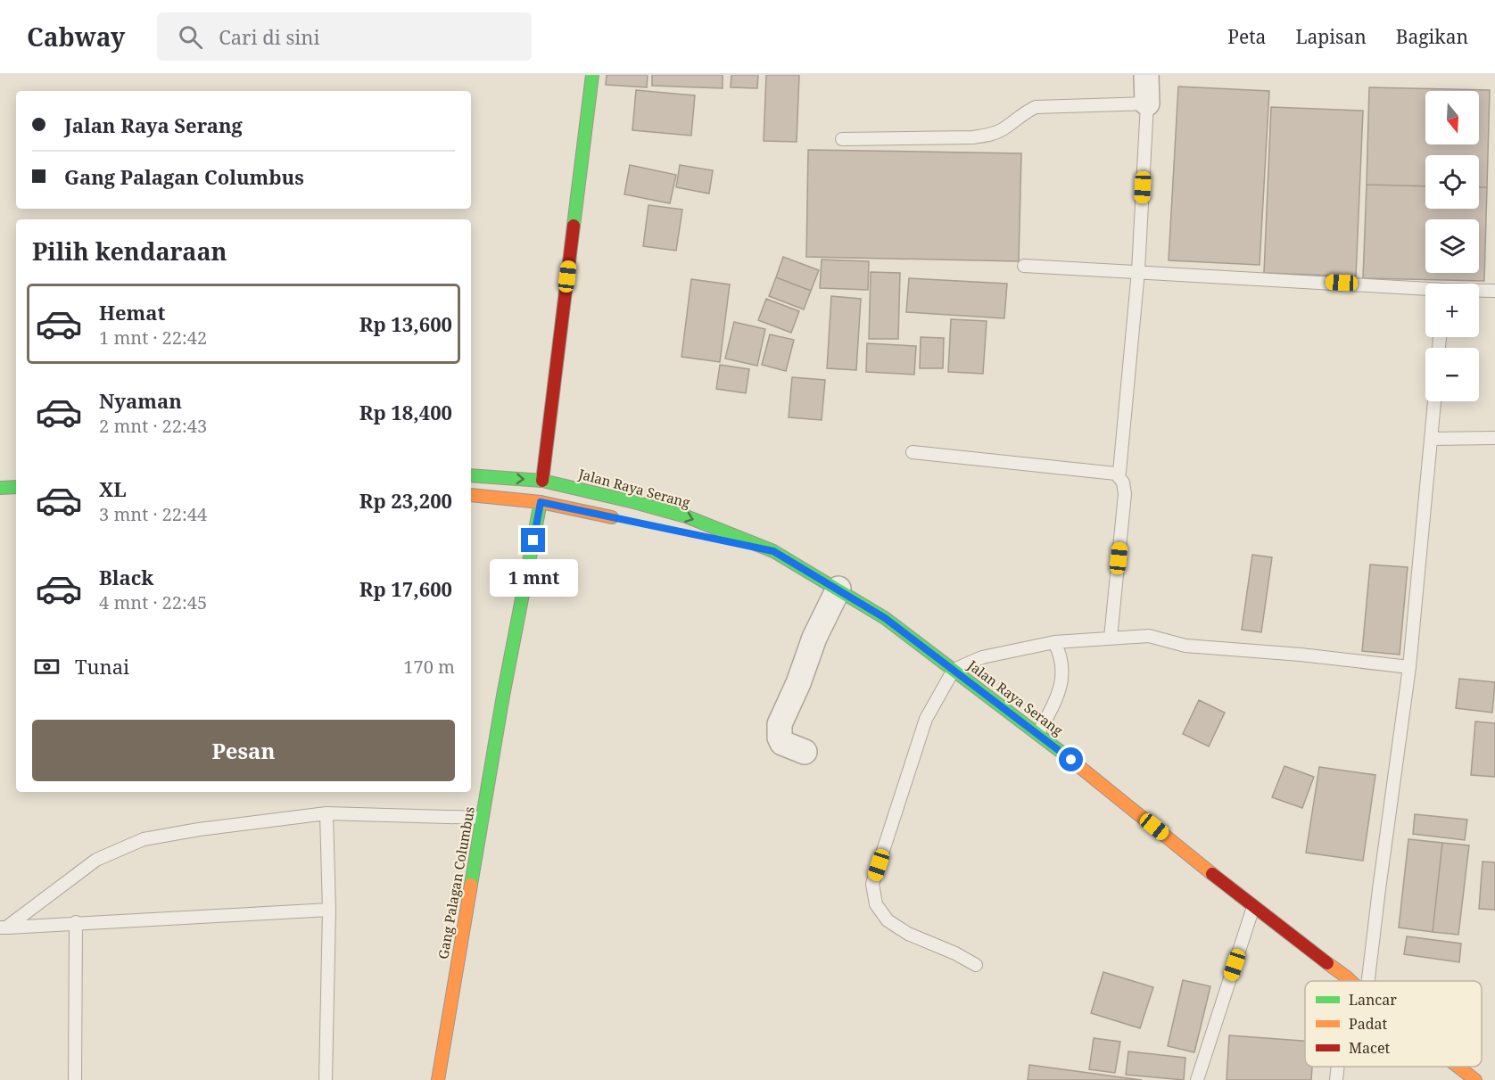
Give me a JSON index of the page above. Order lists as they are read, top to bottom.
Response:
{
  "streets": {
    "main road": ["Jalan Raya Serang", "Gang Palagan Columbus"]
  },
  "legend": ["Lancar", "Padat", "Macet"],
  "north": "bottom",
  "page": {
    "header": "Cabway",
    "search": "Cari di sini",
    "nav": ["Peta", "Lapisan", "Bagikan"],
    "map_buttons": ["+", "−"],
    "banner": ["Jalan Raya Serang", "Gang Palagan Columbus"],
    "heading": "Pilih kendaraan",
    "list": [
      {
        "name": "Hemat",
        "note": "1 mnt · 22:42",
        "value": "Rp 13,600"
      },
      {
        "name": "Nyaman",
        "note": "2 mnt · 22:43",
        "value": "Rp 18,400"
      },
      {
        "name": "XL",
        "note": "3 mnt · 22:44",
        "value": "Rp 23,200"
      },
      {
        "name": "Black",
        "note": "4 mnt · 22:45",
        "value": "Rp 17,600"
      }
    ],
    "bubble": "1 mnt",
    "pay": ["Tunai", "170 m"],
    "buttons": "Pesan"
  }
}
